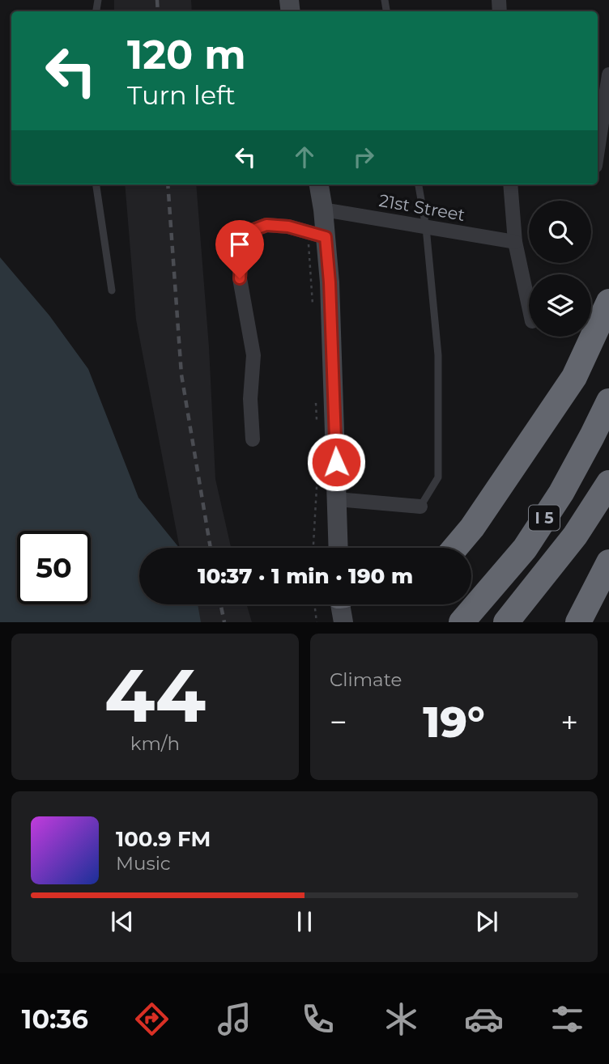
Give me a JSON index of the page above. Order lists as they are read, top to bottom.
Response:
{
  "streets": {
    "highway": ["I 5"],
    "street": ["21st Street"]
  },
  "page": {
    "turn": ["120 m", "Turn left"],
    "limit": "50",
    "trip": "10:37 · 1 min · 190 m",
    "tile": [
      ["44", "km/h"],
      "Climate"
    ],
    "heat": ["−", "19°", "+"],
    "song": ["100.9 FM", "Music"],
    "tabs": "10:36"
  }
}
